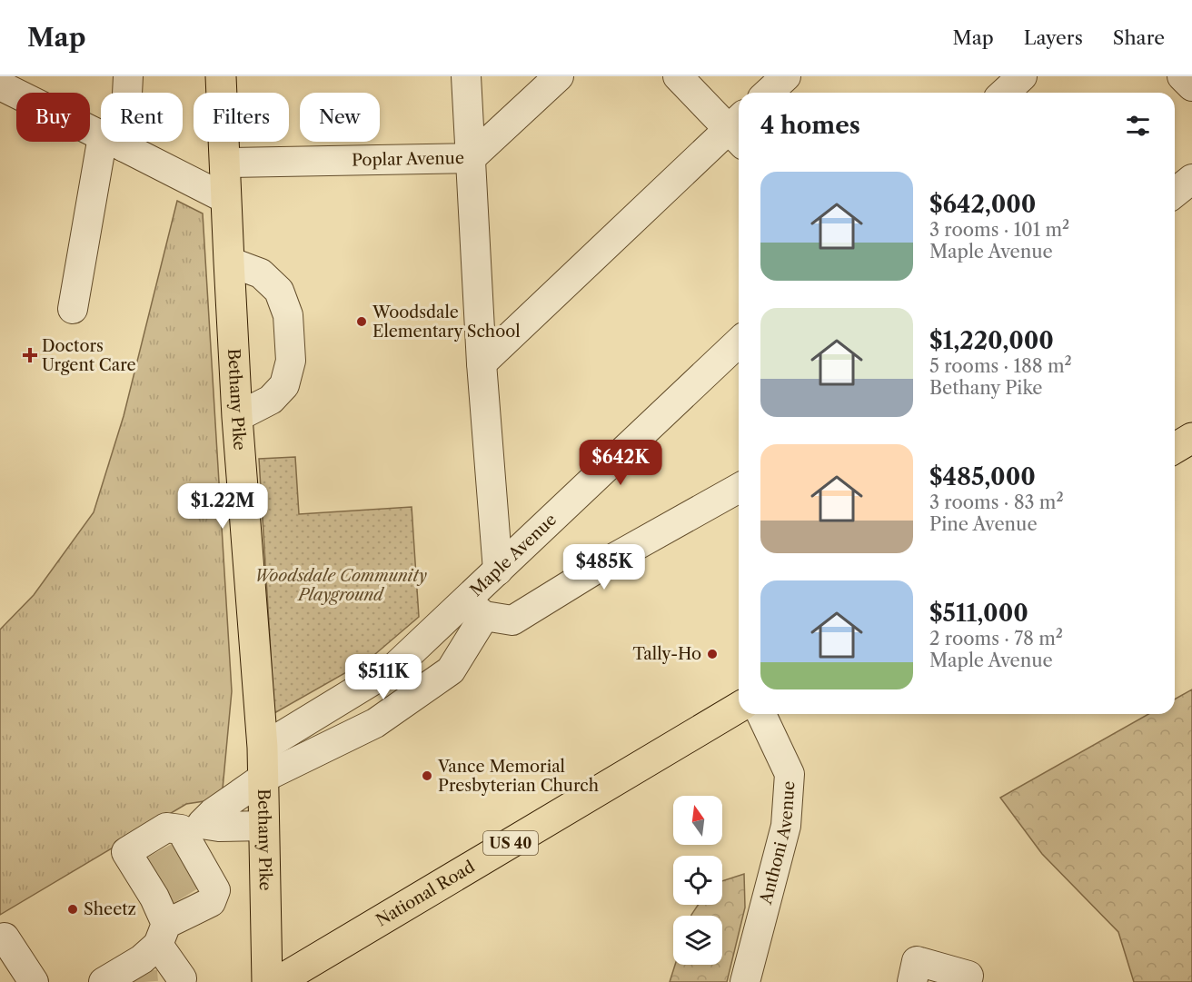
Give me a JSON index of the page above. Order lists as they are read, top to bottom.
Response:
{
  "streets": {
    "main road": ["Bethany Pike", "US 40", "National Road"],
    "street": ["Poplar Avenue", "Maple Avenue", "Anthoni Avenue"]
  },
  "crossings": [
    ["Poplar Avenue", "Bethany Pike"],
    ["Bethany Pike", "Maple Avenue"]
  ],
  "parks": ["Woodsdale Community Playground"],
  "places": {
    "other": [
      "Woodsdale Elementary School",
      "Tally-Ho",
      "Vance Memorial Presbyterian Church",
      "Sheetz"
    ],
    "health": ["Doctors Urgent Care"]
  },
  "north": "top",
  "page": {
    "header": "Map",
    "nav": ["Map", "Layers", "Share"],
    "chip": [
      "Buy",
      "Rent",
      "Filters",
      "New"
    ],
    "heading": "4 homes",
    "list": [
      {
        "name": "$642,000",
        "note": "3 rooms · 101 m² · Maple Avenue"
      },
      {
        "name": "$1,220,000",
        "note": "5 rooms · 188 m² · Bethany Pike"
      },
      {
        "name": "$485,000",
        "note": "3 rooms · 83 m² · Pine Avenue"
      },
      {
        "name": "$511,000",
        "note": "2 rooms · 78 m² · Maple Avenue"
      }
    ],
    "price": [
      "$642K",
      "$1.22M",
      "$485K",
      "$511K"
    ]
  }
}
